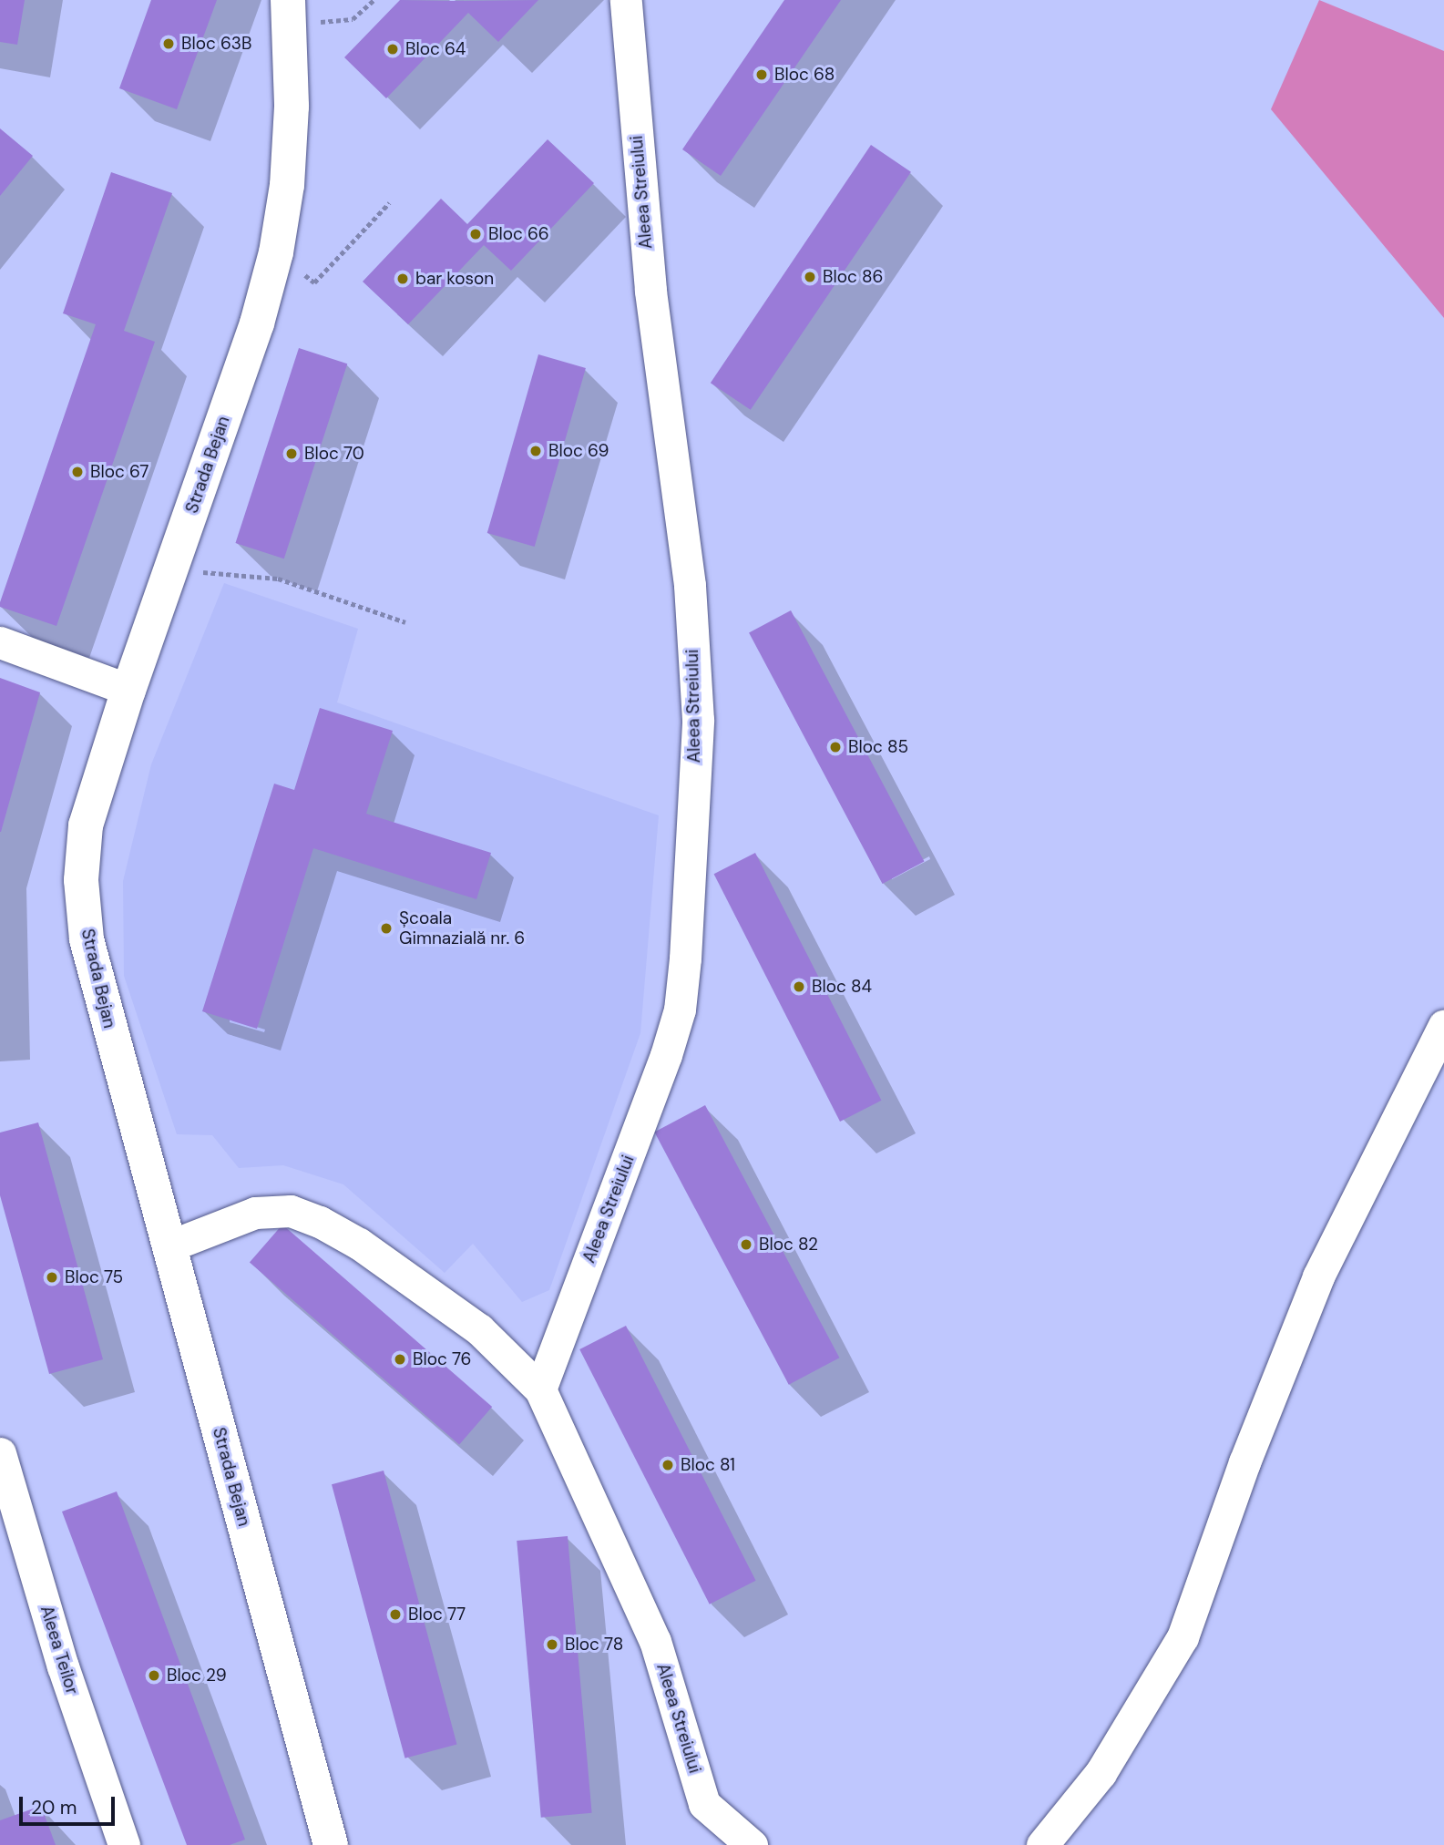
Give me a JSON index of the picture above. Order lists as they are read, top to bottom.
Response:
{
  "streets": {
    "street": ["Aleea Streiului", "Strada Bejan", "Aleea Teilor"]
  },
  "crossings": [
    ["Aleea Streiului", "Strada Bejan"]
  ],
  "places": [
    "Bloc 63B",
    "Bloc 64",
    "Bloc 68",
    "Bloc 66",
    "Bloc 86",
    "bar koson",
    "Bloc 69",
    "Bloc 70",
    "Bloc 67",
    "Bloc 85",
    "Școala Gimnazială nr. 6",
    "Bloc 84",
    "Bloc 82",
    "Bloc 75",
    "Bloc 76",
    "Bloc 81",
    "Bloc 77",
    "Bloc 78",
    "Bloc 29"
  ],
  "scale_bar": "20 m"
}
